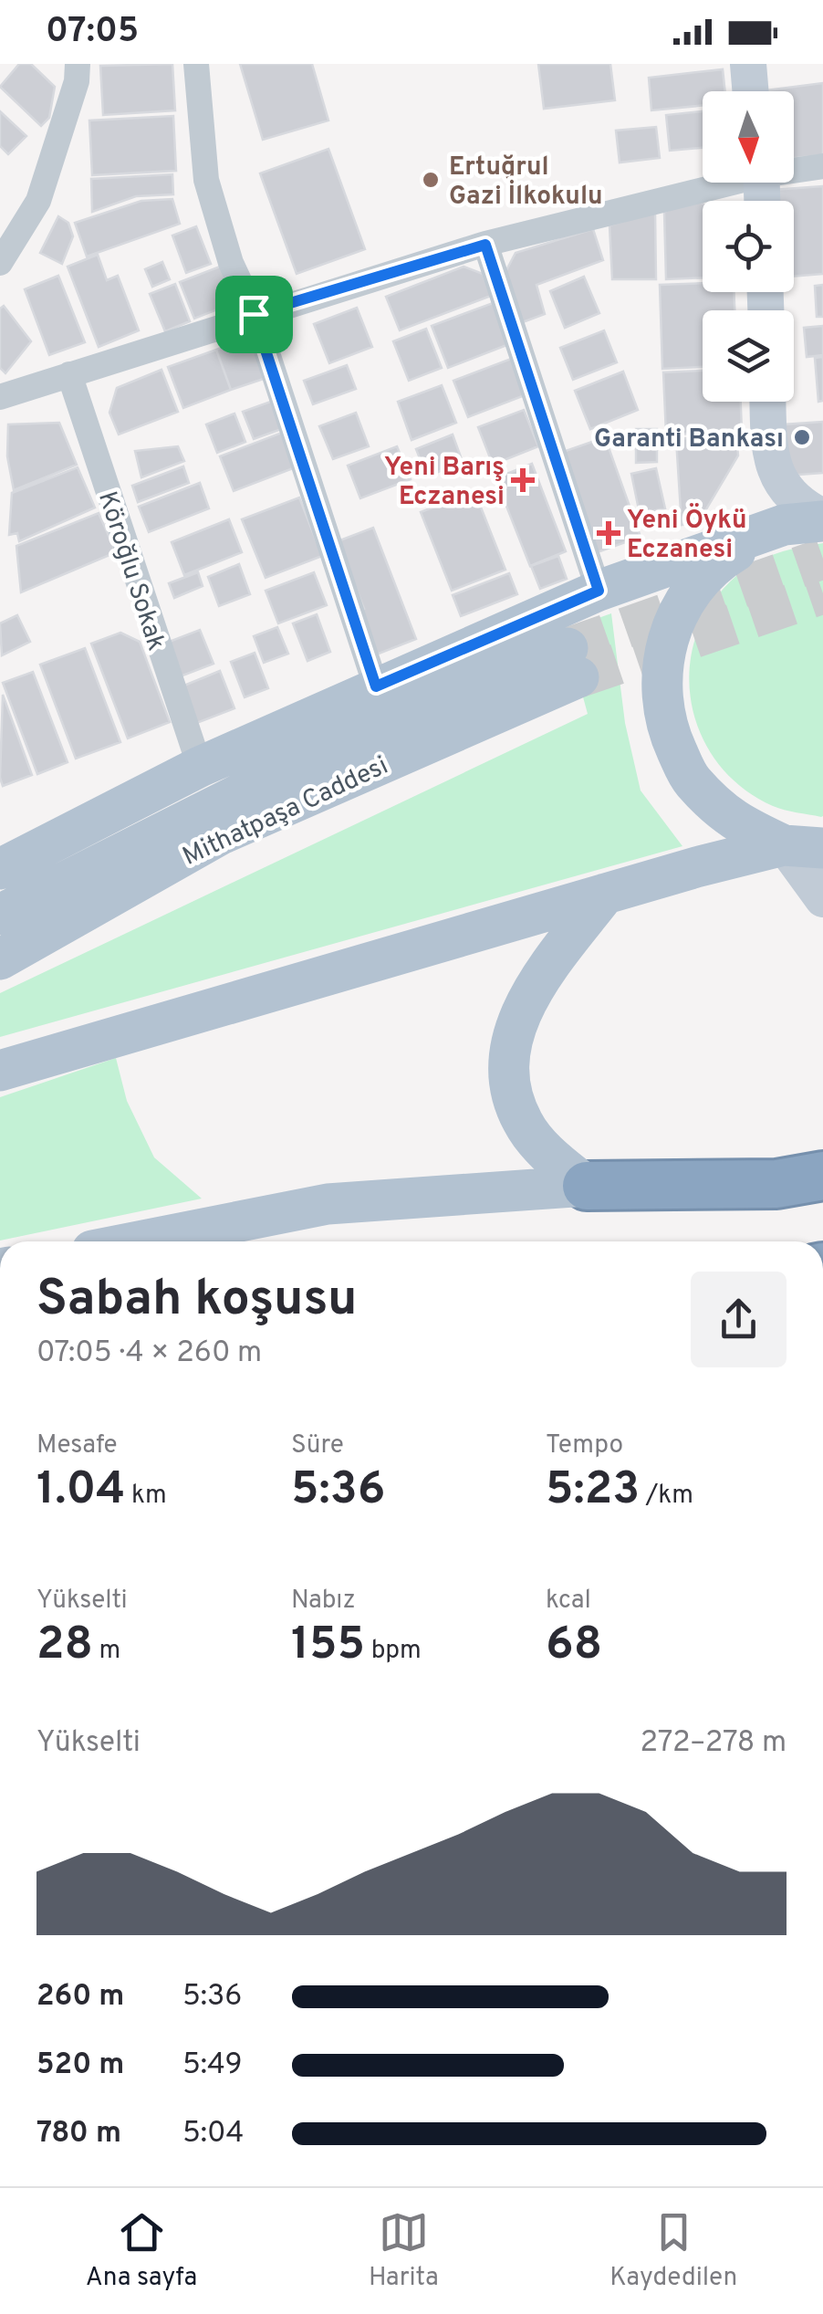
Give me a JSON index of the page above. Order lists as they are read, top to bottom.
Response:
{
  "streets": {
    "main road": ["Mithatpaşa Caddesi"],
    "street": ["Köroğlu Sokak"]
  },
  "places": {
    "other": ["Ertuğrul Gazi İlkokulu", "Garanti Bankası"],
    "health": ["Yeni Barış Eczanesi", "Yeni Öykü Eczanesi"]
  },
  "north": "bottom",
  "page": {
    "status": "07:05",
    "heading": ["Sabah koşusu", "07:05 · 4 × 260 m"],
    "stats": [
      ["Mesafe", "1.04 km"],
      ["Süre", "5:36"],
      ["Tempo", "5:23 /km"],
      ["Yükselti", "28 m"],
      ["Nabız", "155 bpm"],
      ["kcal", "68"]
    ],
    "chart": ["Yükselti", "272–278 m"],
    "list": [
      {
        "name": "260 m",
        "note": "5:36"
      },
      {
        "name": "520 m",
        "note": "5:49"
      },
      {
        "name": "780 m",
        "note": "5:04"
      }
    ],
    "tabs": ["Ana sayfa", "Harita", "Kaydedilen"]
  }
}
